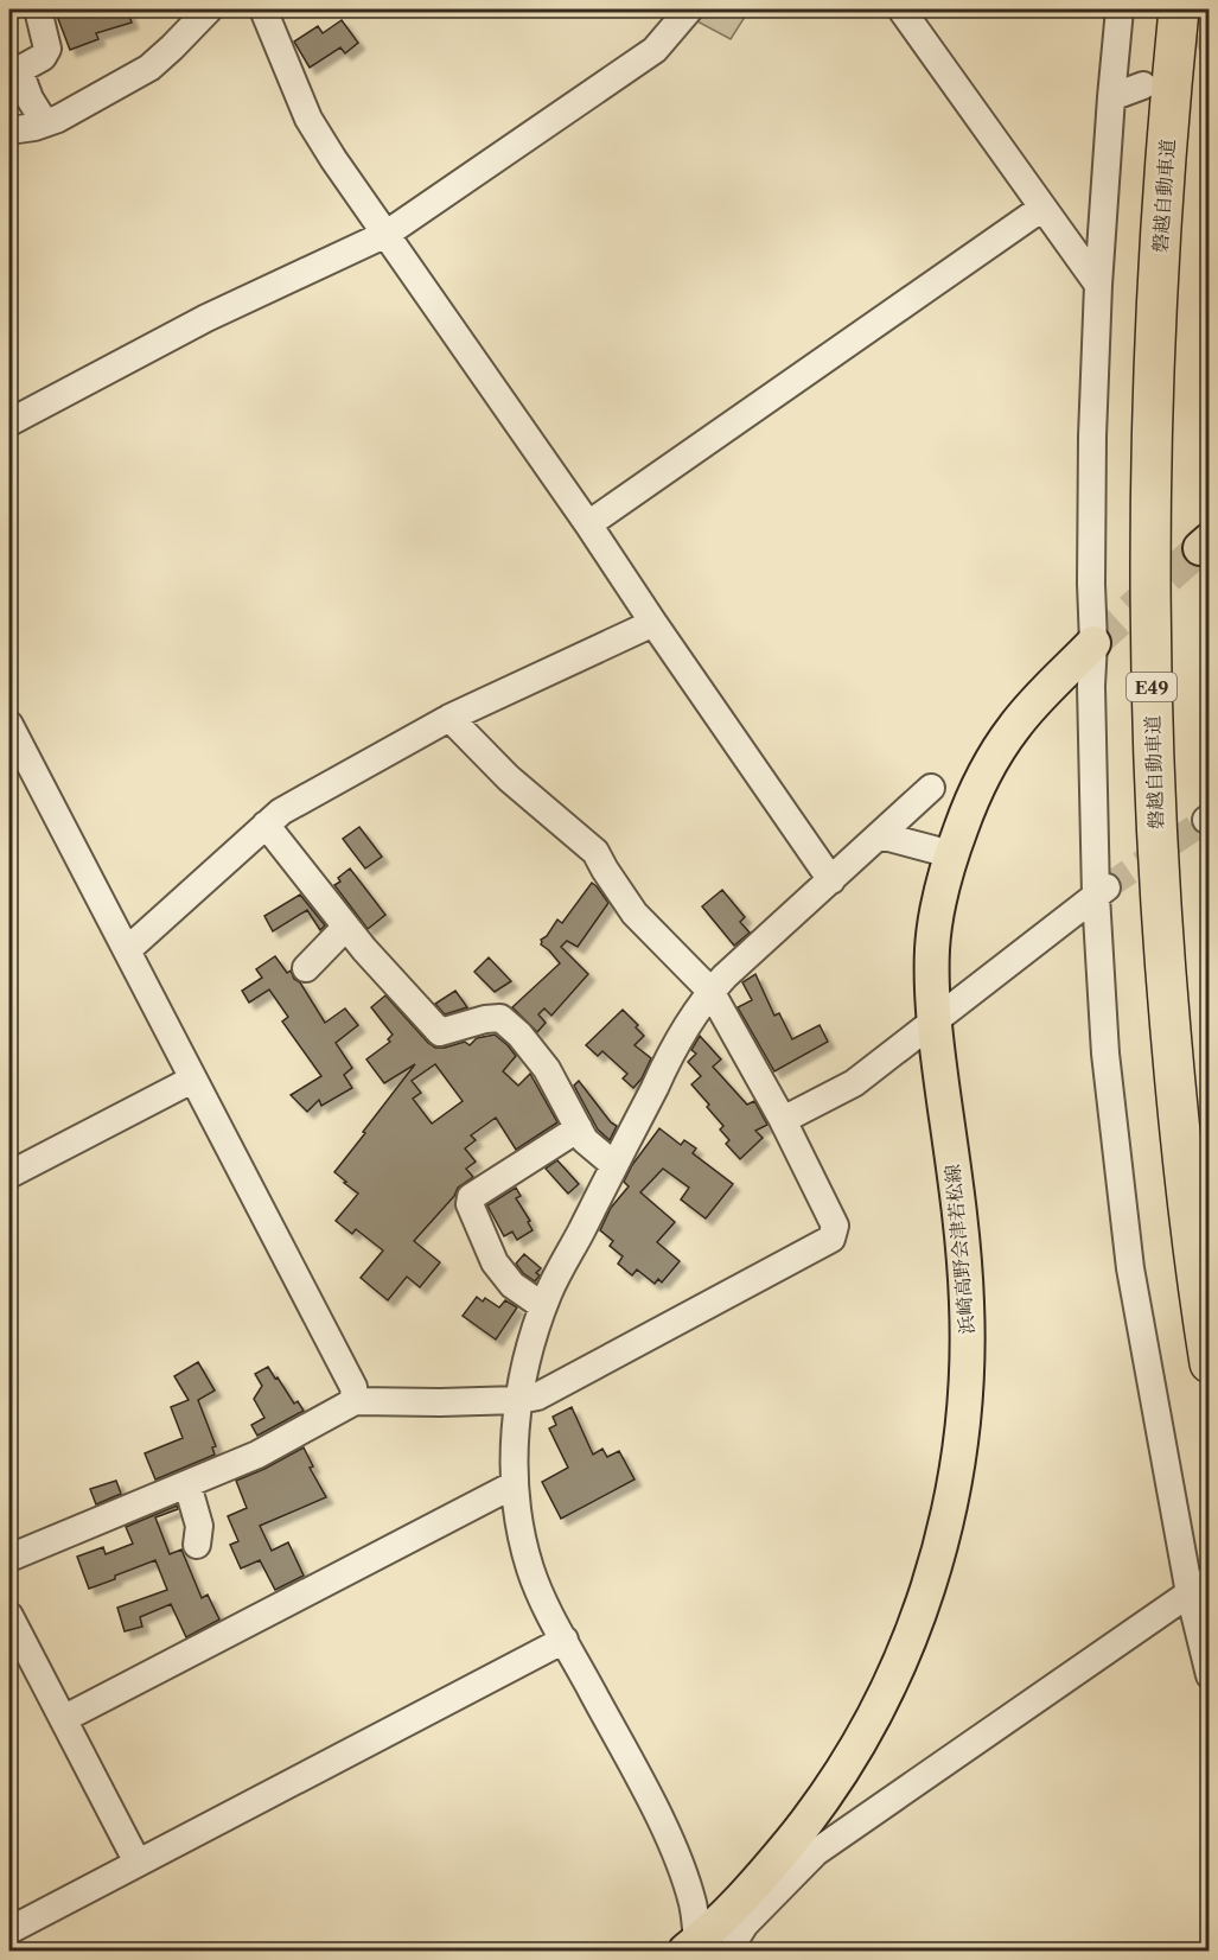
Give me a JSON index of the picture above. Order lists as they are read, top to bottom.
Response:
{
  "streets": {
    "highway": ["磐越自動車道", "E49"],
    "main road": ["浜崎高野会津若松線"]
  }
}
